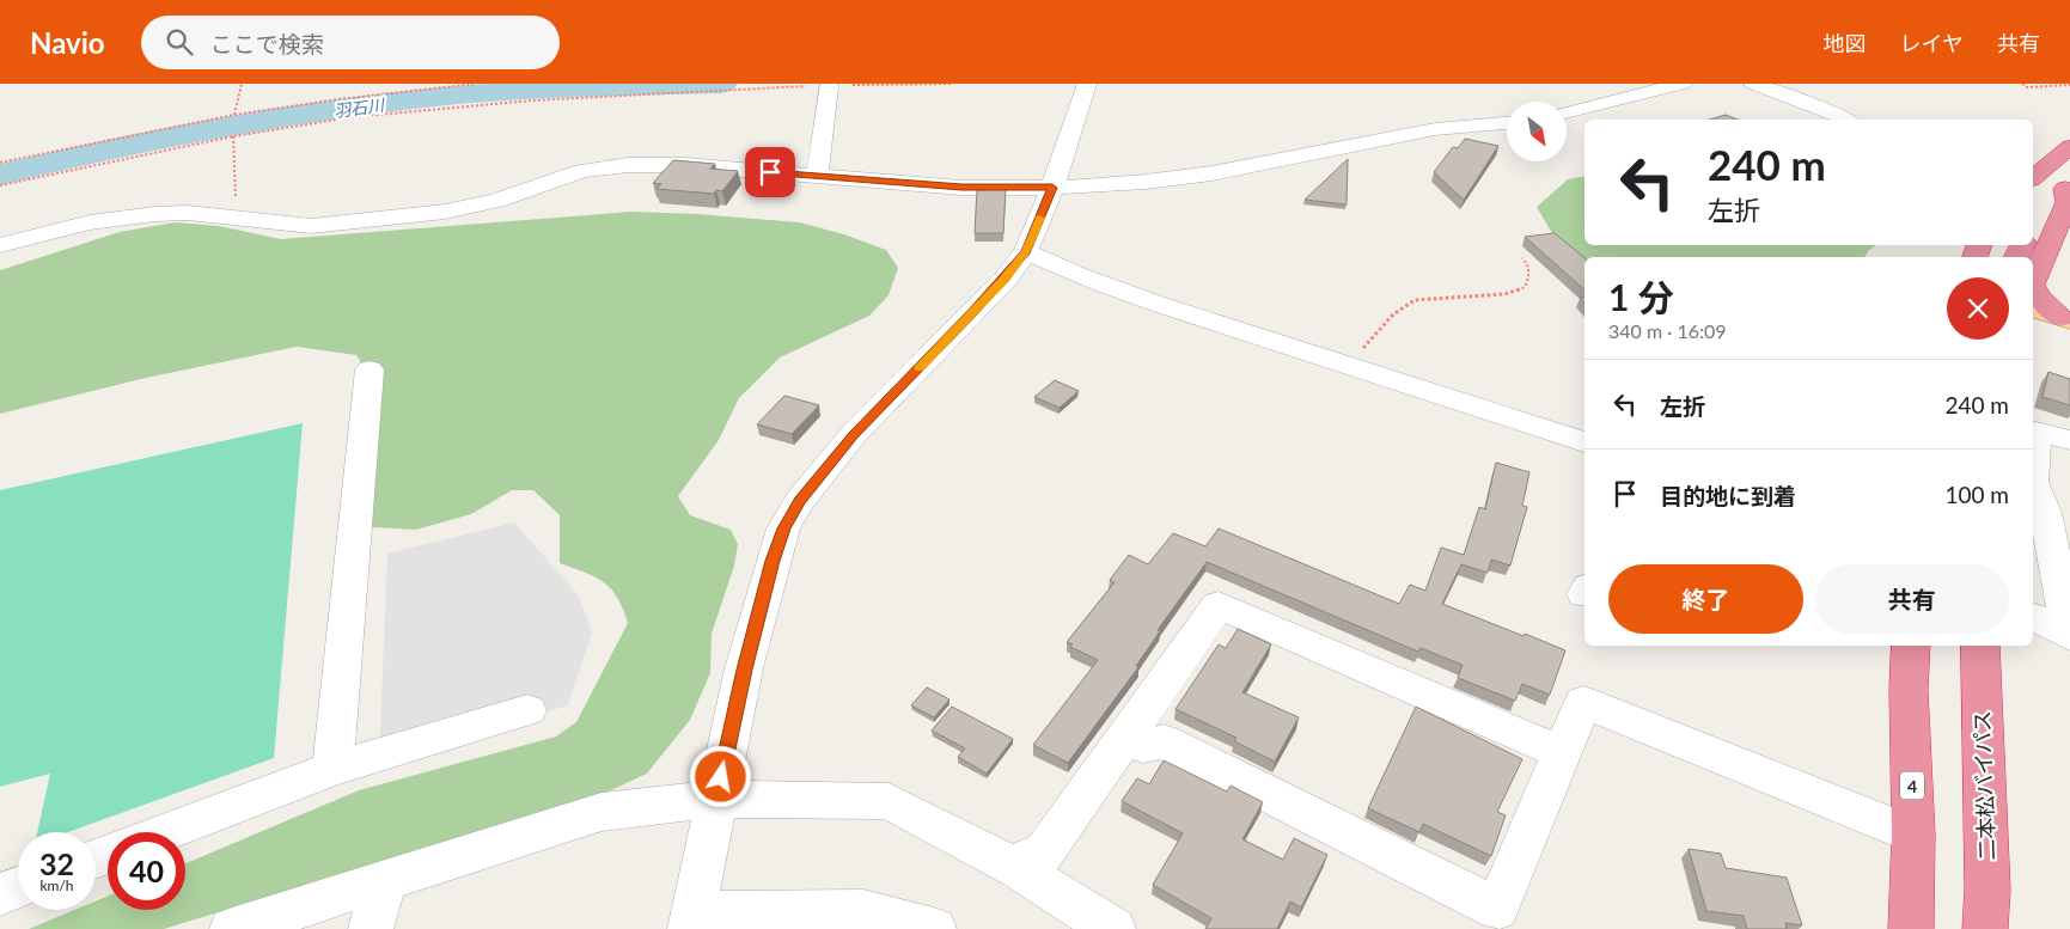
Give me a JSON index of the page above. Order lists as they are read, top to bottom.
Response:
{
  "streets": {
    "highway": ["4", "二本松バイパス"]
  },
  "water": ["羽石川"],
  "north": "bottom right",
  "page": {
    "header": "Navio",
    "search": "ここで検索",
    "nav": ["地図", "レイヤ", "共有"],
    "turn": ["240 m", "左折"],
    "heading": ["1 分", "340 m · 16:09"],
    "list": [
      {
        "name": "左折",
        "value": "240 m"
      },
      {
        "name": "目的地に到着",
        "value": "100 m"
      }
    ],
    "buttons": ["終了", "共有"],
    "speed": "32 km/h",
    "limit": "40"
  }
}
